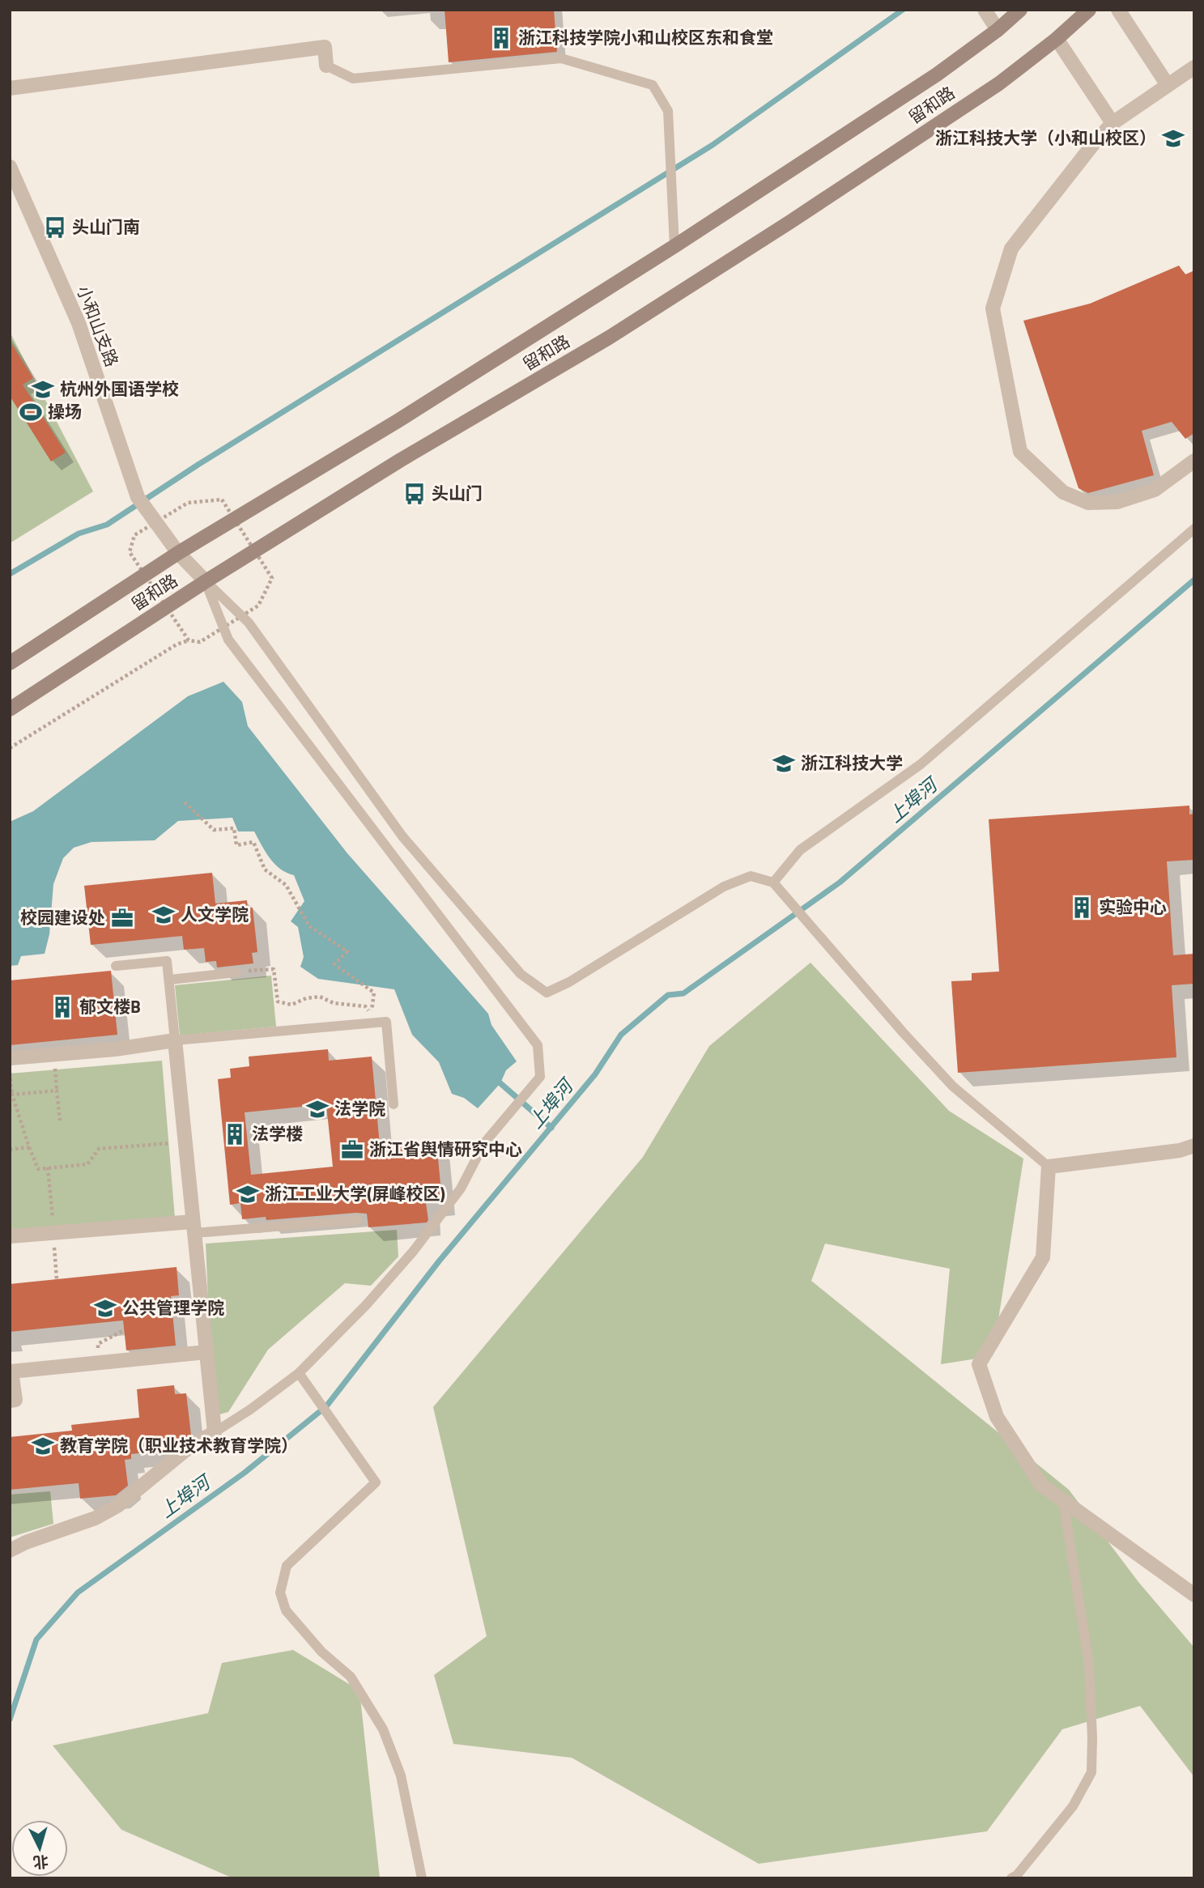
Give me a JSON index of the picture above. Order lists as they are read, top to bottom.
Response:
{
  "streets": {
    "main road": ["留和路"],
    "street": ["小和山支路"]
  },
  "crossings": [
    ["留和路", "小和山支路"]
  ],
  "water": ["上埠河"],
  "places": {
    "building": [
      "浙江科技学院小和山校区东和食堂",
      "实验中心",
      "郁文楼B",
      "法学楼"
    ],
    "school or university": [
      "浙江科技大学（小和山校区）",
      "杭州外国语学校",
      "浙江科技大学",
      "人文学院",
      "法学院",
      "浙江工业大学(屏峰校区)",
      "公共管理学院",
      "教育学院（职业技术教育学院）"
    ],
    "bus stop": ["头山门南", "头山门"],
    "sports": ["操场"],
    "office": ["校园建设处", "浙江省舆情研究中心"]
  },
  "north": "bottom"
}
